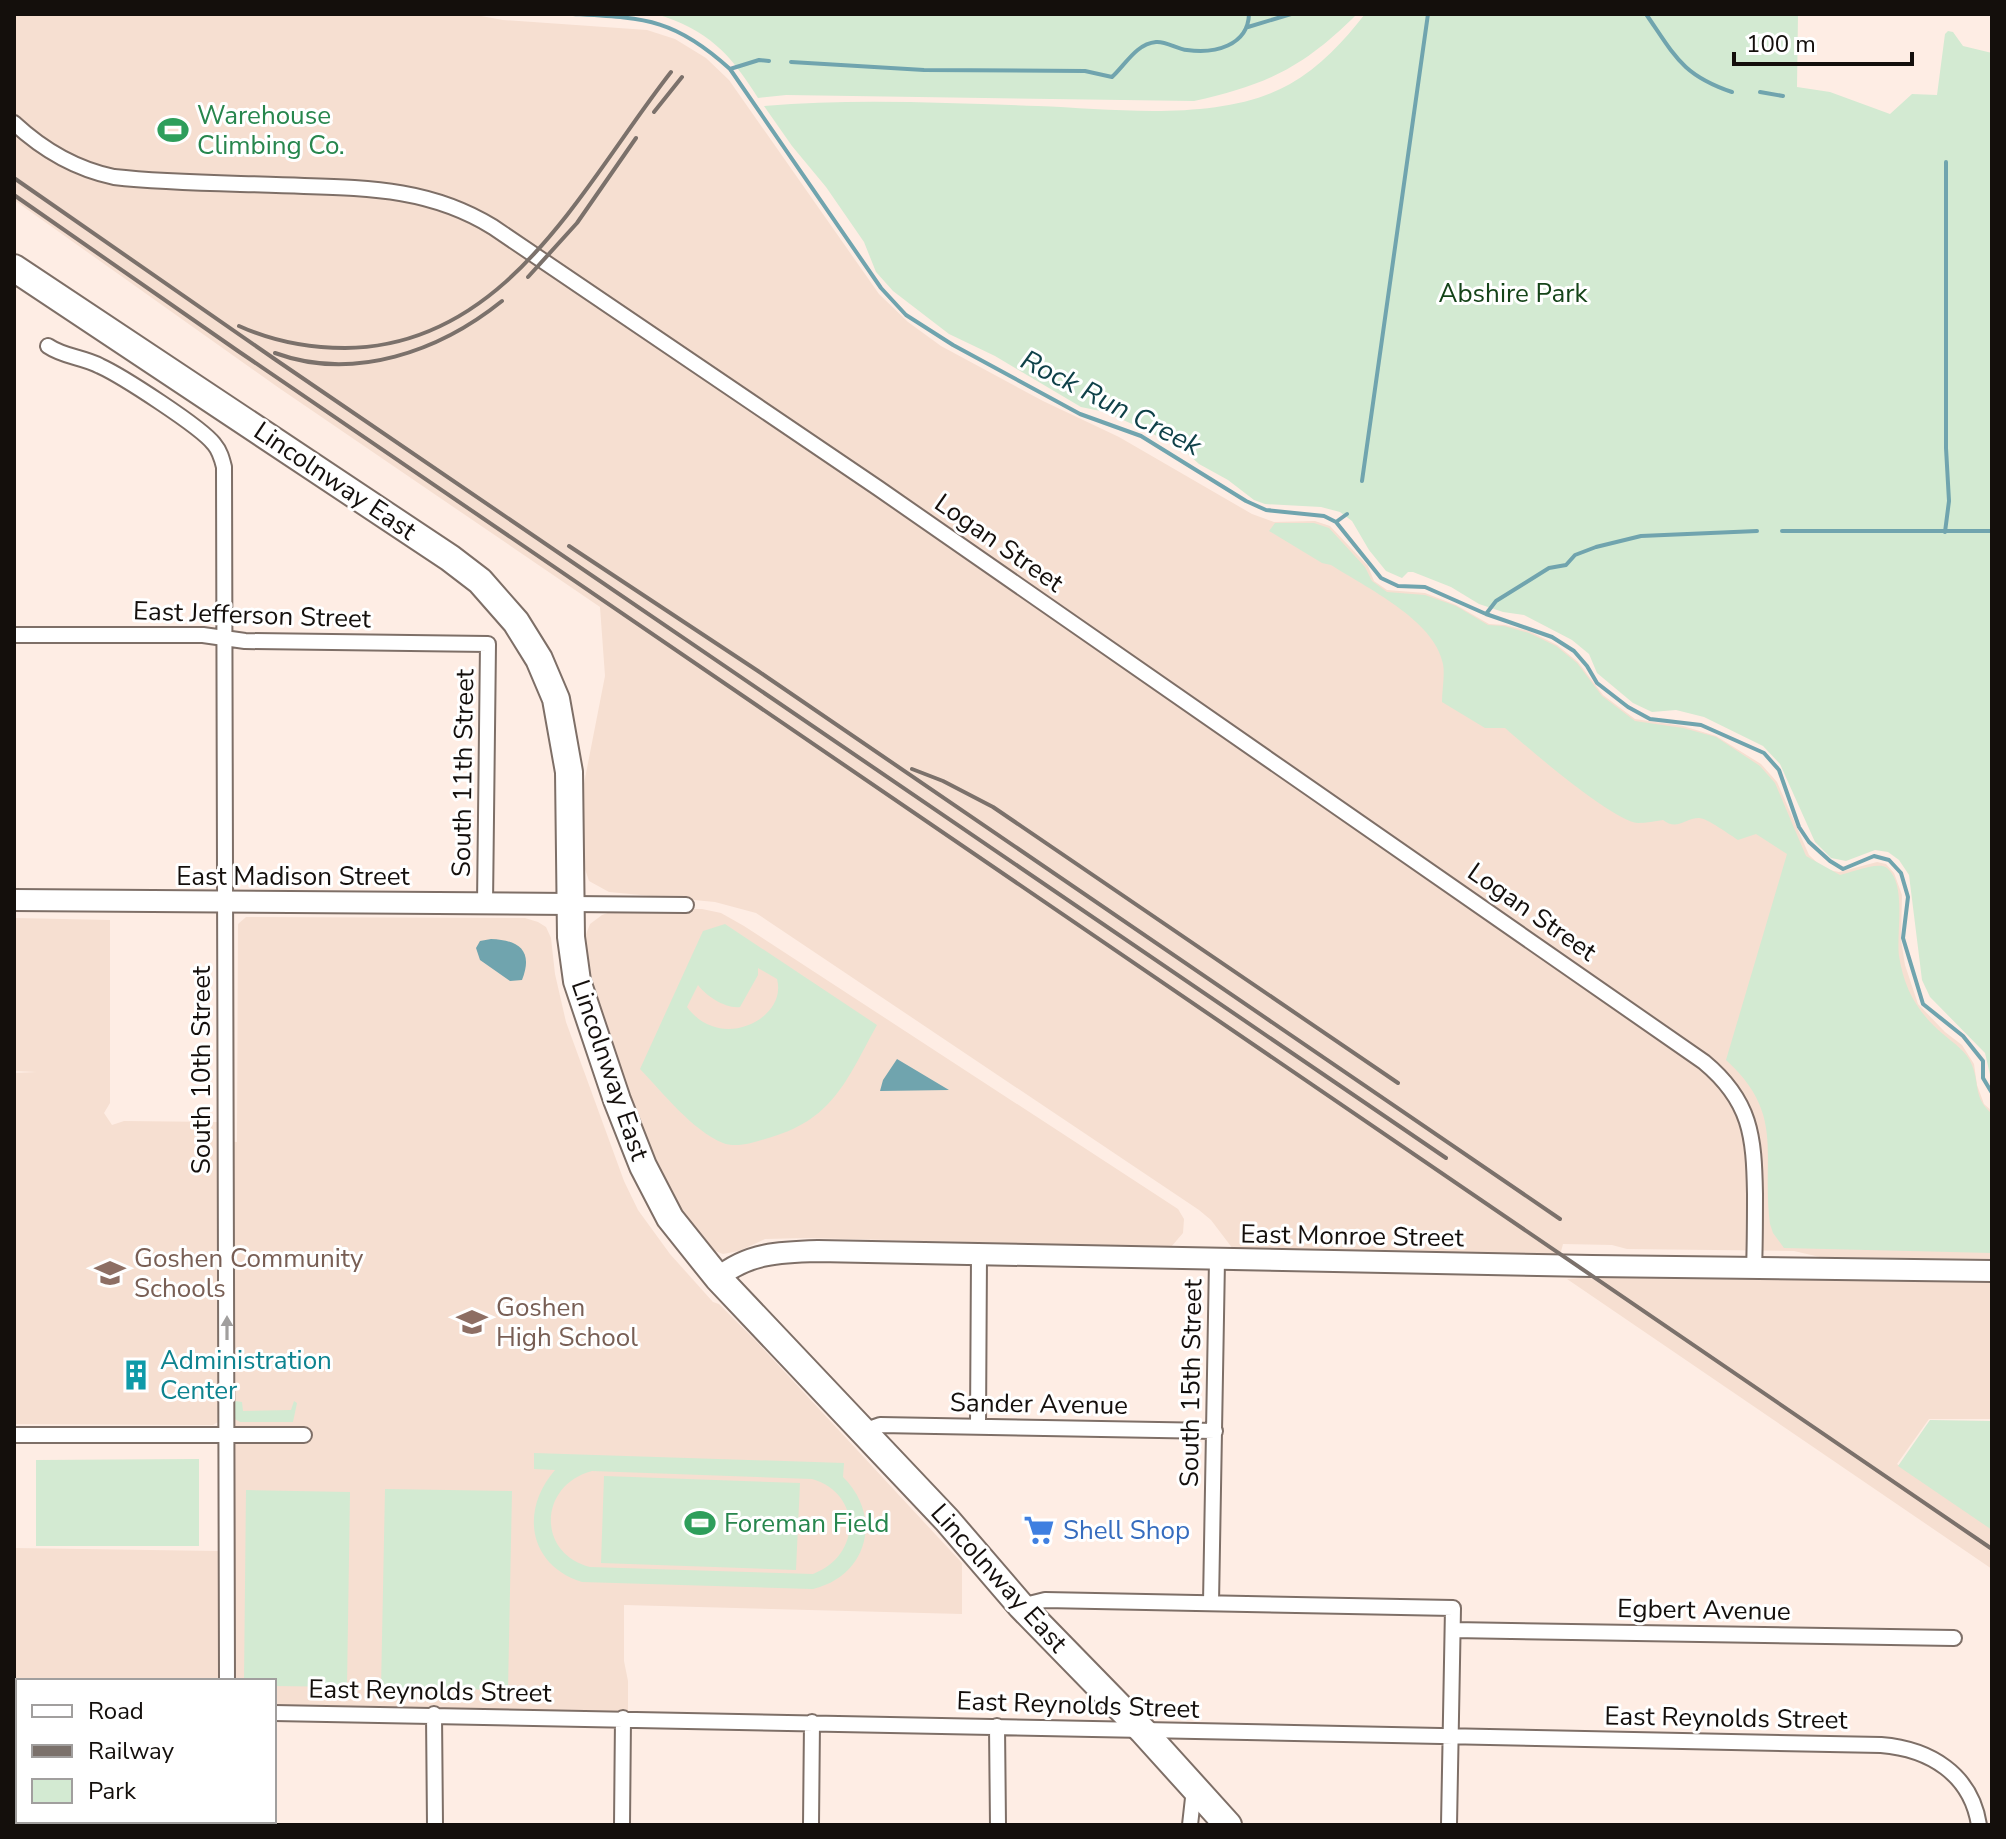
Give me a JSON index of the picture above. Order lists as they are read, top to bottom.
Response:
{
  "streets": {
    "highway": ["Lincolnway East"],
    "street": [
      "Logan Street",
      "East Jefferson Street",
      "South 11th Street",
      "East Madison Street",
      "South 10th Street",
      "East Monroe Street",
      "South 15th Street",
      "Sander Avenue",
      "Egbert Avenue",
      "East Reynolds Street"
    ]
  },
  "crossings": [
    ["Lincolnway East", "East Madison Street"],
    ["Lincolnway East", "East Monroe Street"],
    ["Lincolnway East", "Sander Avenue"],
    ["Lincolnway East", "East Reynolds Street"],
    ["Logan Street", "East Monroe Street"],
    ["East Jefferson Street", "South 11th Street"],
    ["East Jefferson Street", "South 10th Street"],
    ["South 11th Street", "East Madison Street"],
    ["East Madison Street", "South 10th Street"],
    ["East Monroe Street", "South 15th Street"],
    ["South 15th Street", "Sander Avenue"]
  ],
  "one_way": ["South 10th Street"],
  "water": ["Rock Run Creek"],
  "parks": ["Abshire Park"],
  "places": {
    "sports": ["Warehouse Climbing Co.", "Foreman Field"],
    "school or university": ["Goshen Community Schools", "Goshen High School"],
    "building": ["Administration Center"],
    "supermarket": ["Shell Shop"]
  },
  "legend": ["Road", "Railway", "Park"],
  "scale_bar": "100 m"
}
